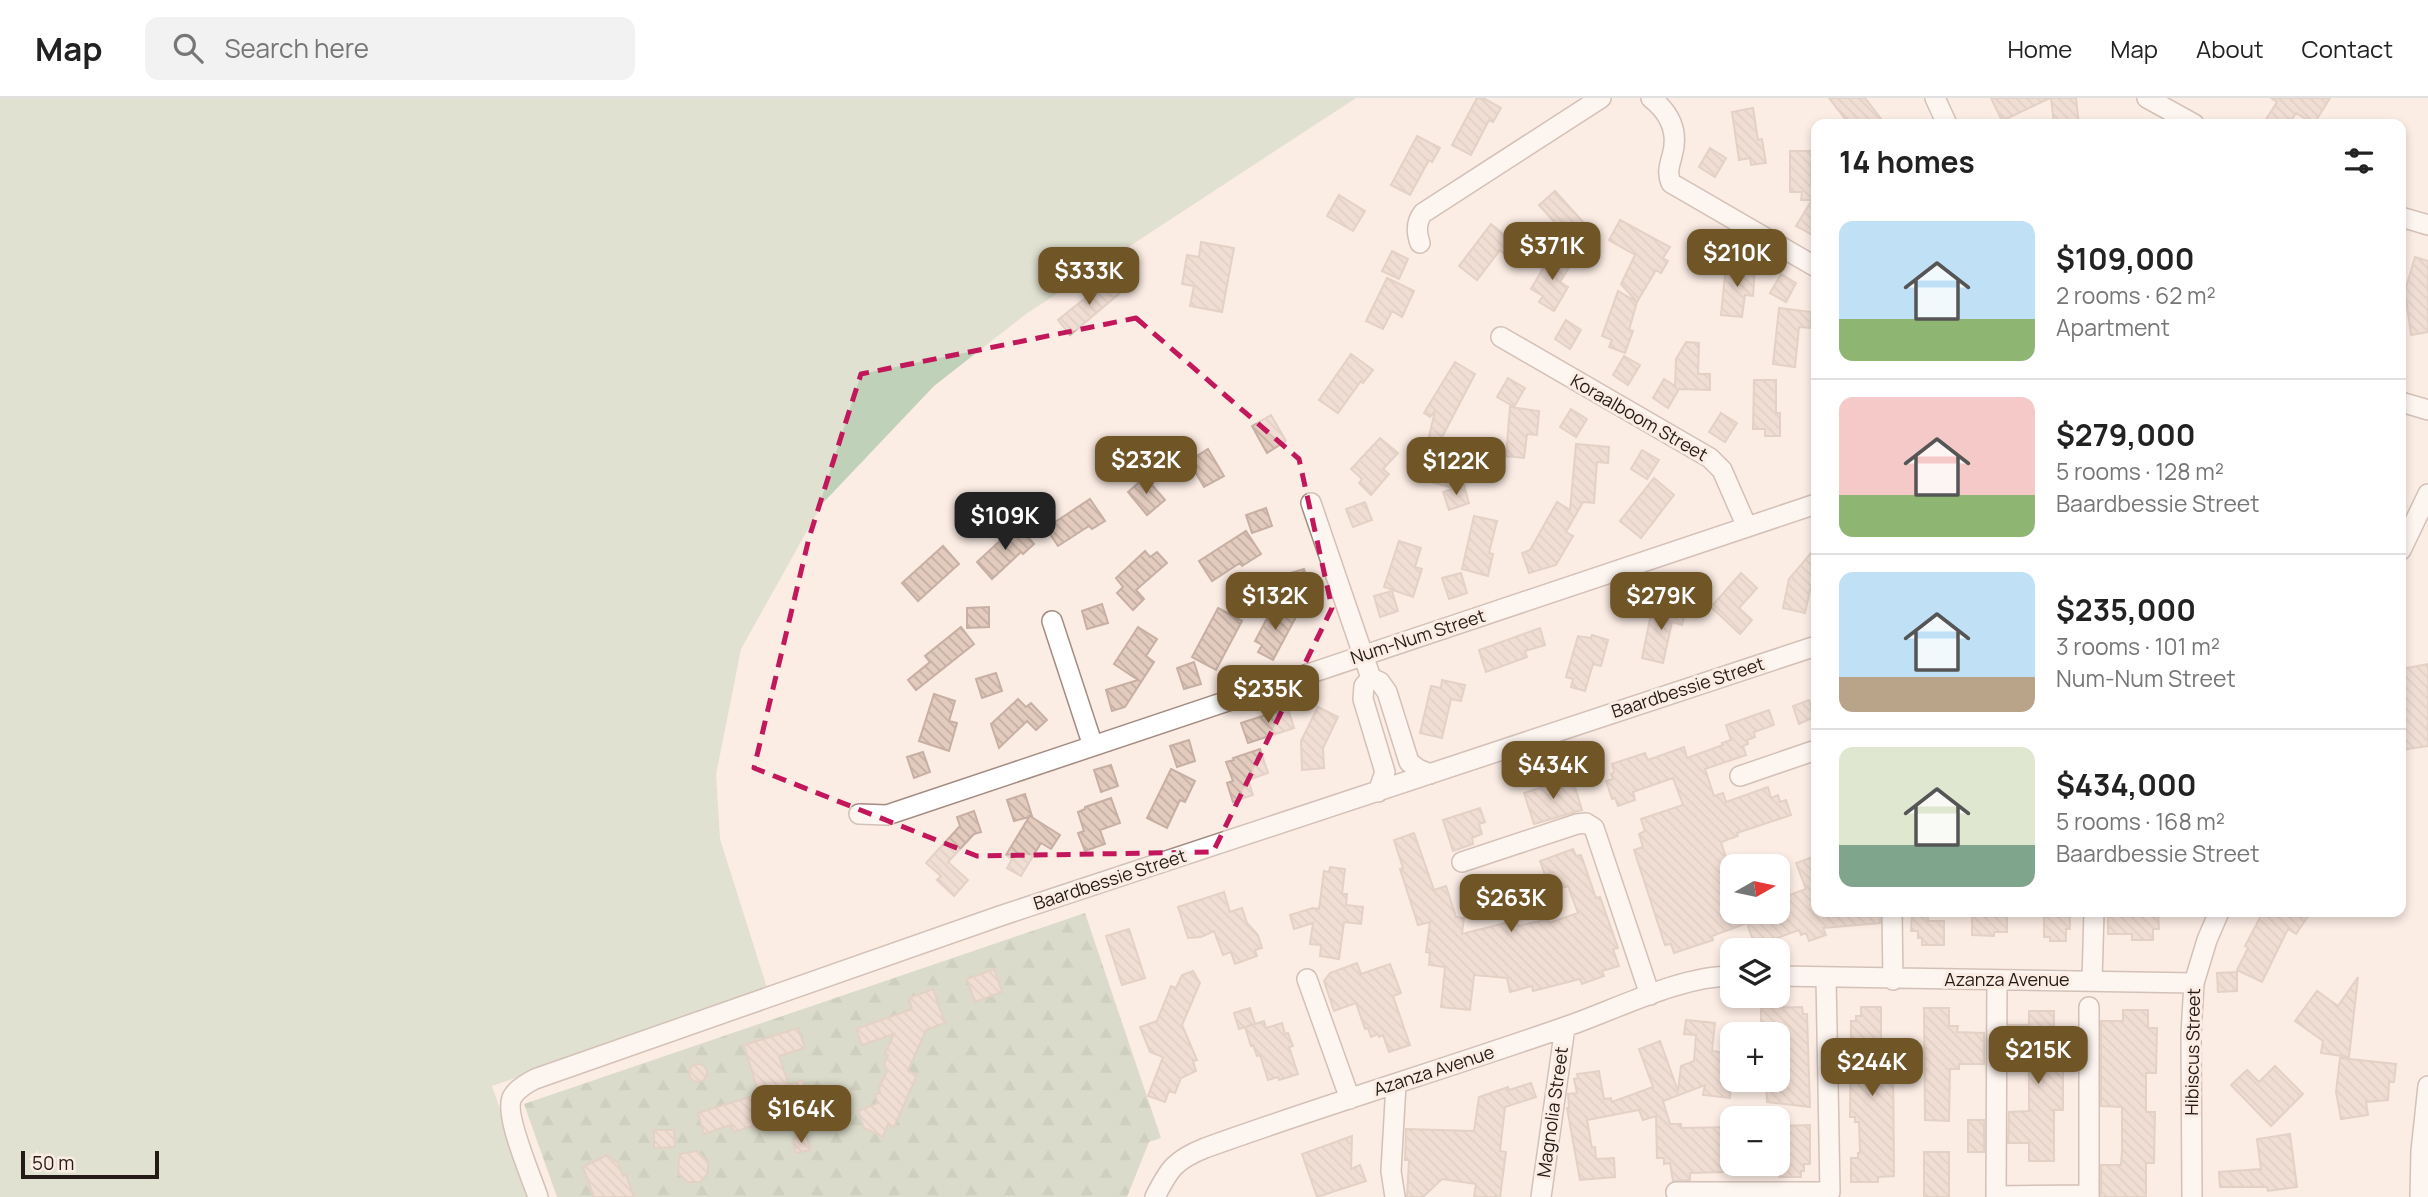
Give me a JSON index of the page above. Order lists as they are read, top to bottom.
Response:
{
  "streets": {
    "street": [
      "Koraalboom Street",
      "Num-Num Street",
      "Baardbessie Street",
      "Azanza Avenue",
      "Hibiscus Street",
      "Magnolia Street"
    ]
  },
  "crossings": [
    ["Koraalboom Street", "Num-Num Street"],
    ["Azanza Avenue", "Hibiscus Street"],
    ["Azanza Avenue", "Magnolia Street"]
  ],
  "scale_bar": "50 m",
  "north": "right",
  "page": {
    "header": "Map",
    "search": "Search here",
    "nav": [
      "Home",
      "Map",
      "About",
      "Contact"
    ],
    "heading": "14 homes",
    "list": [
      {
        "name": "$109,000",
        "note": "2 rooms · 62 m² · Apartment"
      },
      {
        "name": "$279,000",
        "note": "5 rooms · 128 m² · Baardbessie Street"
      },
      {
        "name": "$235,000",
        "note": "3 rooms · 101 m² · Num-Num Street"
      },
      {
        "name": "$434,000",
        "note": "5 rooms · 168 m² · Baardbessie Street"
      }
    ],
    "price": [
      "$371K",
      "$210K",
      "$333K",
      "$232K",
      "$122K",
      "$109K",
      "$132K",
      "$279K",
      "$235K",
      "$434K",
      "$263K",
      "$215K",
      "$244K",
      "$164K"
    ],
    "map_buttons": ["+", "−"],
    "scale": "50 m"
  }
}
